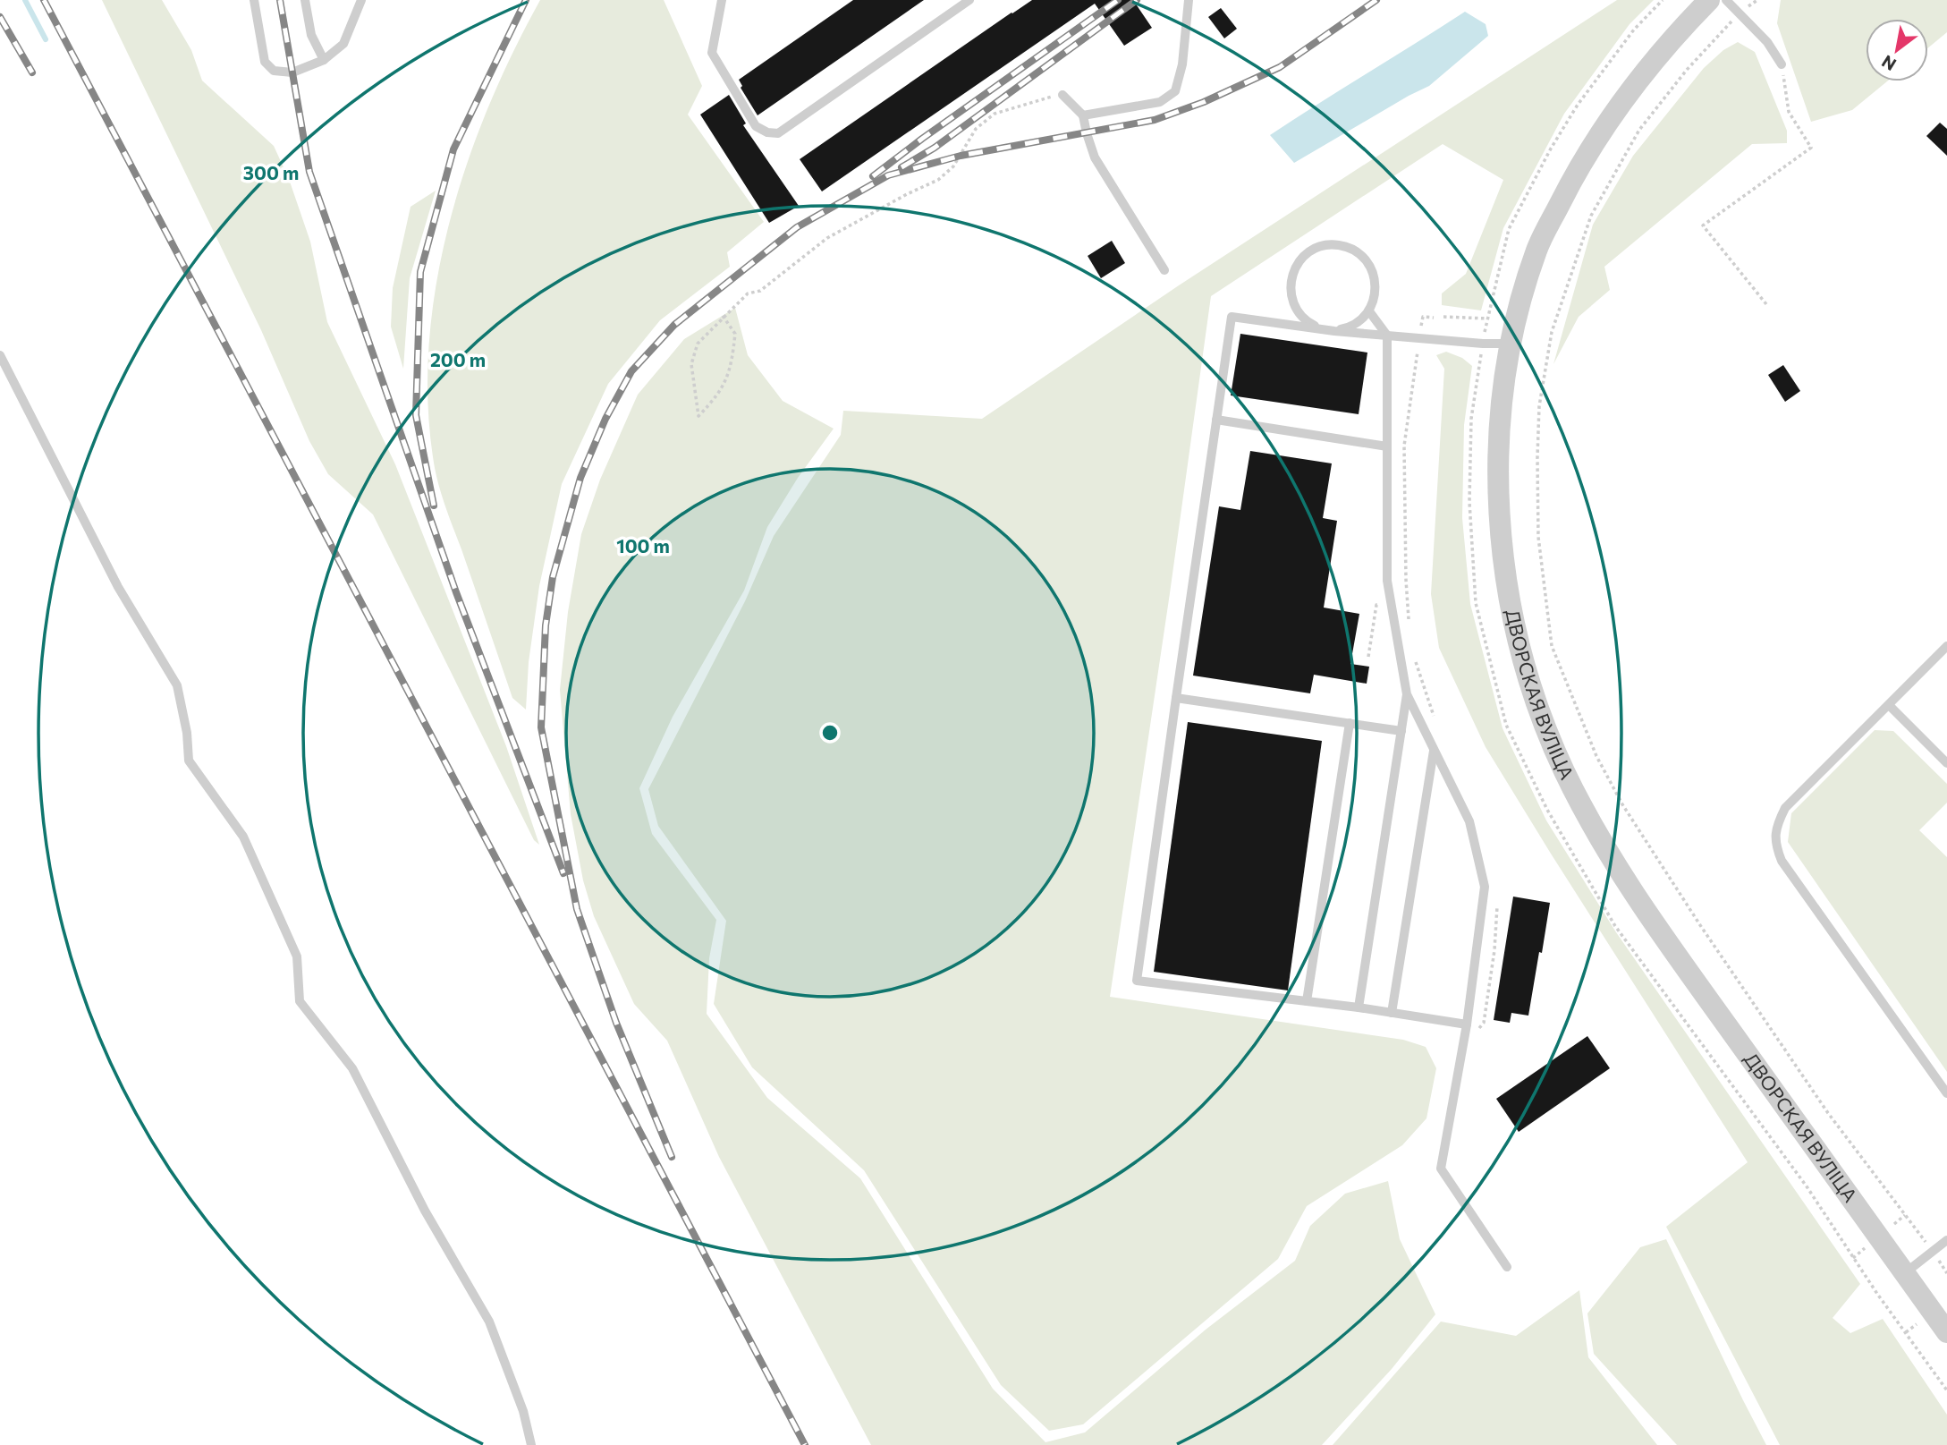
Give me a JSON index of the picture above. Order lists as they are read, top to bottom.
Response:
{
  "streets": {
    "street": ["ДВОРСКАЯ ВУЛІЦА"]
  },
  "north": "bottom left",
  "rings": ["300 m", "200 m", "100 m"]
}
